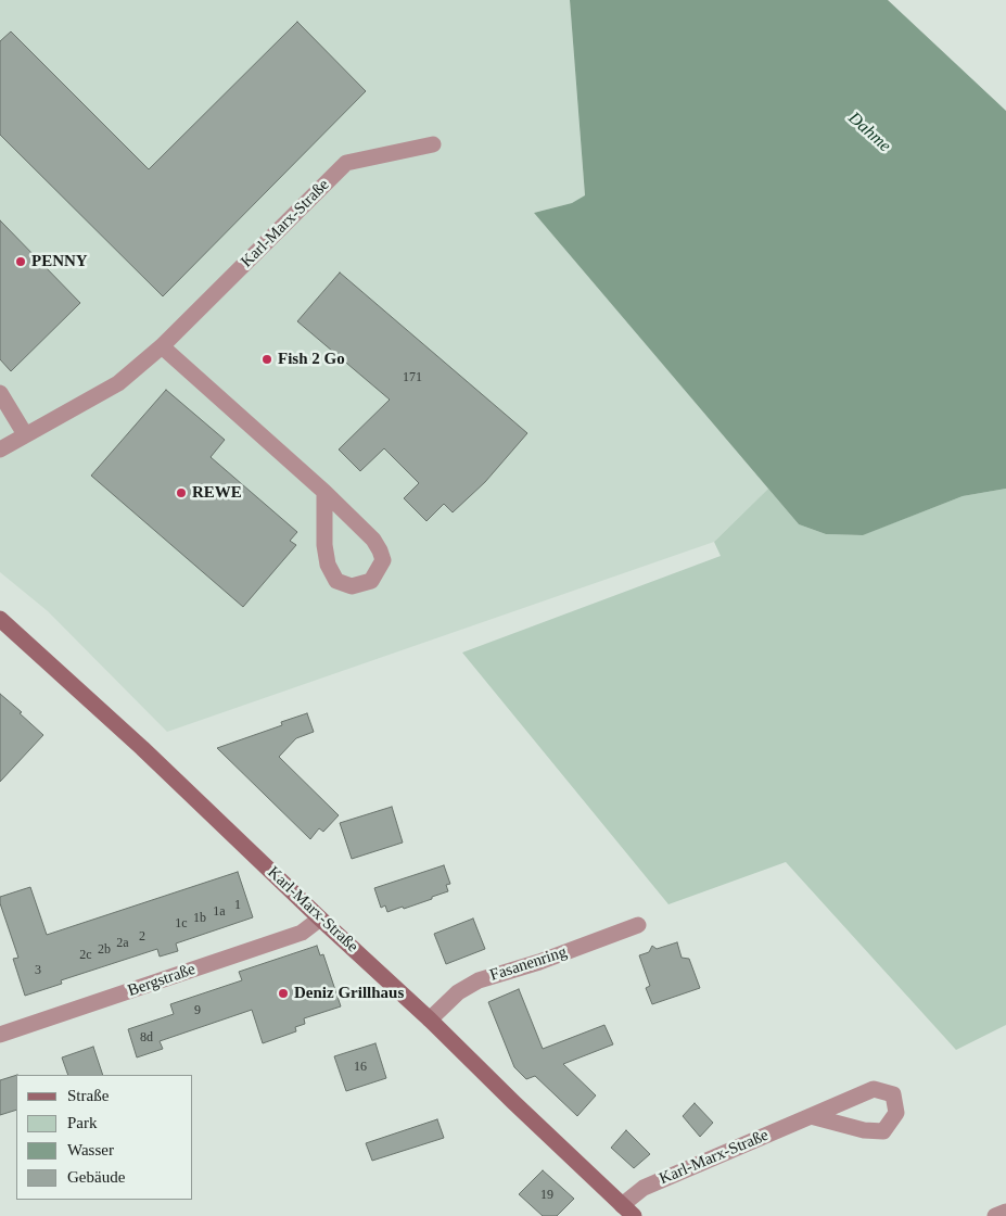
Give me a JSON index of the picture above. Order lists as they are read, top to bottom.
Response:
{
  "streets": {
    "street": ["Karl-Marx-Straße", "Fasanenring", "Bergstraße"]
  },
  "crossings": [
    ["Karl-Marx-Straße", "Fasanenring"],
    ["Karl-Marx-Straße", "Bergstraße"]
  ],
  "water": ["Dahme"],
  "places": [
    "PENNY",
    "Fish 2 Go",
    "REWE",
    "Deniz Grillhaus"
  ],
  "house_numbers": [
    "171",
    "1",
    "1a",
    "1b",
    "1c",
    "2",
    "2a",
    "2b",
    "2c",
    "3",
    "9",
    "8d",
    "16",
    "19"
  ],
  "legend": [
    "Straße",
    "Park",
    "Wasser",
    "Gebäude"
  ]
}
